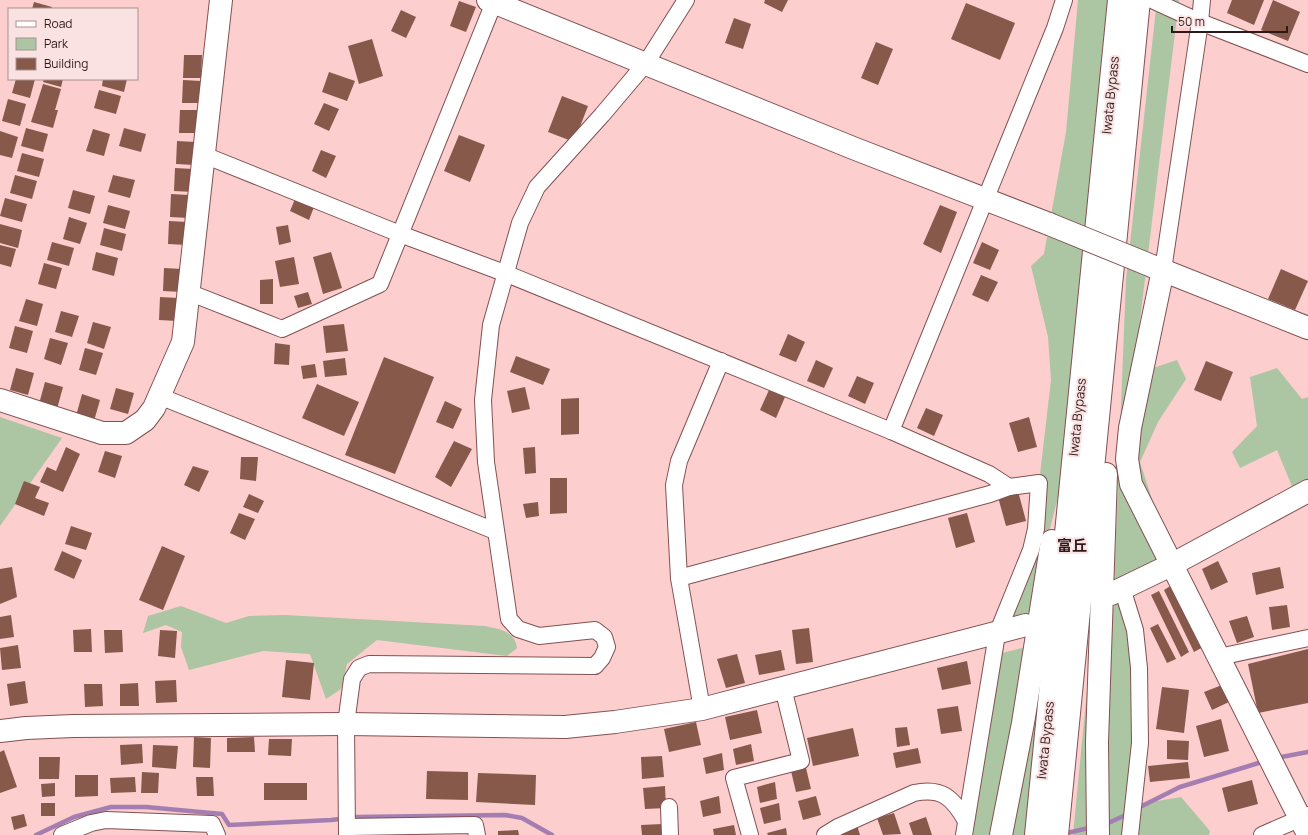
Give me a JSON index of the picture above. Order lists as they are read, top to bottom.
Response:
{
  "streets": {
    "main road": ["Iwata Bypass"]
  },
  "districts": ["富丘"],
  "legend": ["Road", "Park", "Building"],
  "scale_bar": "50 m"
}
